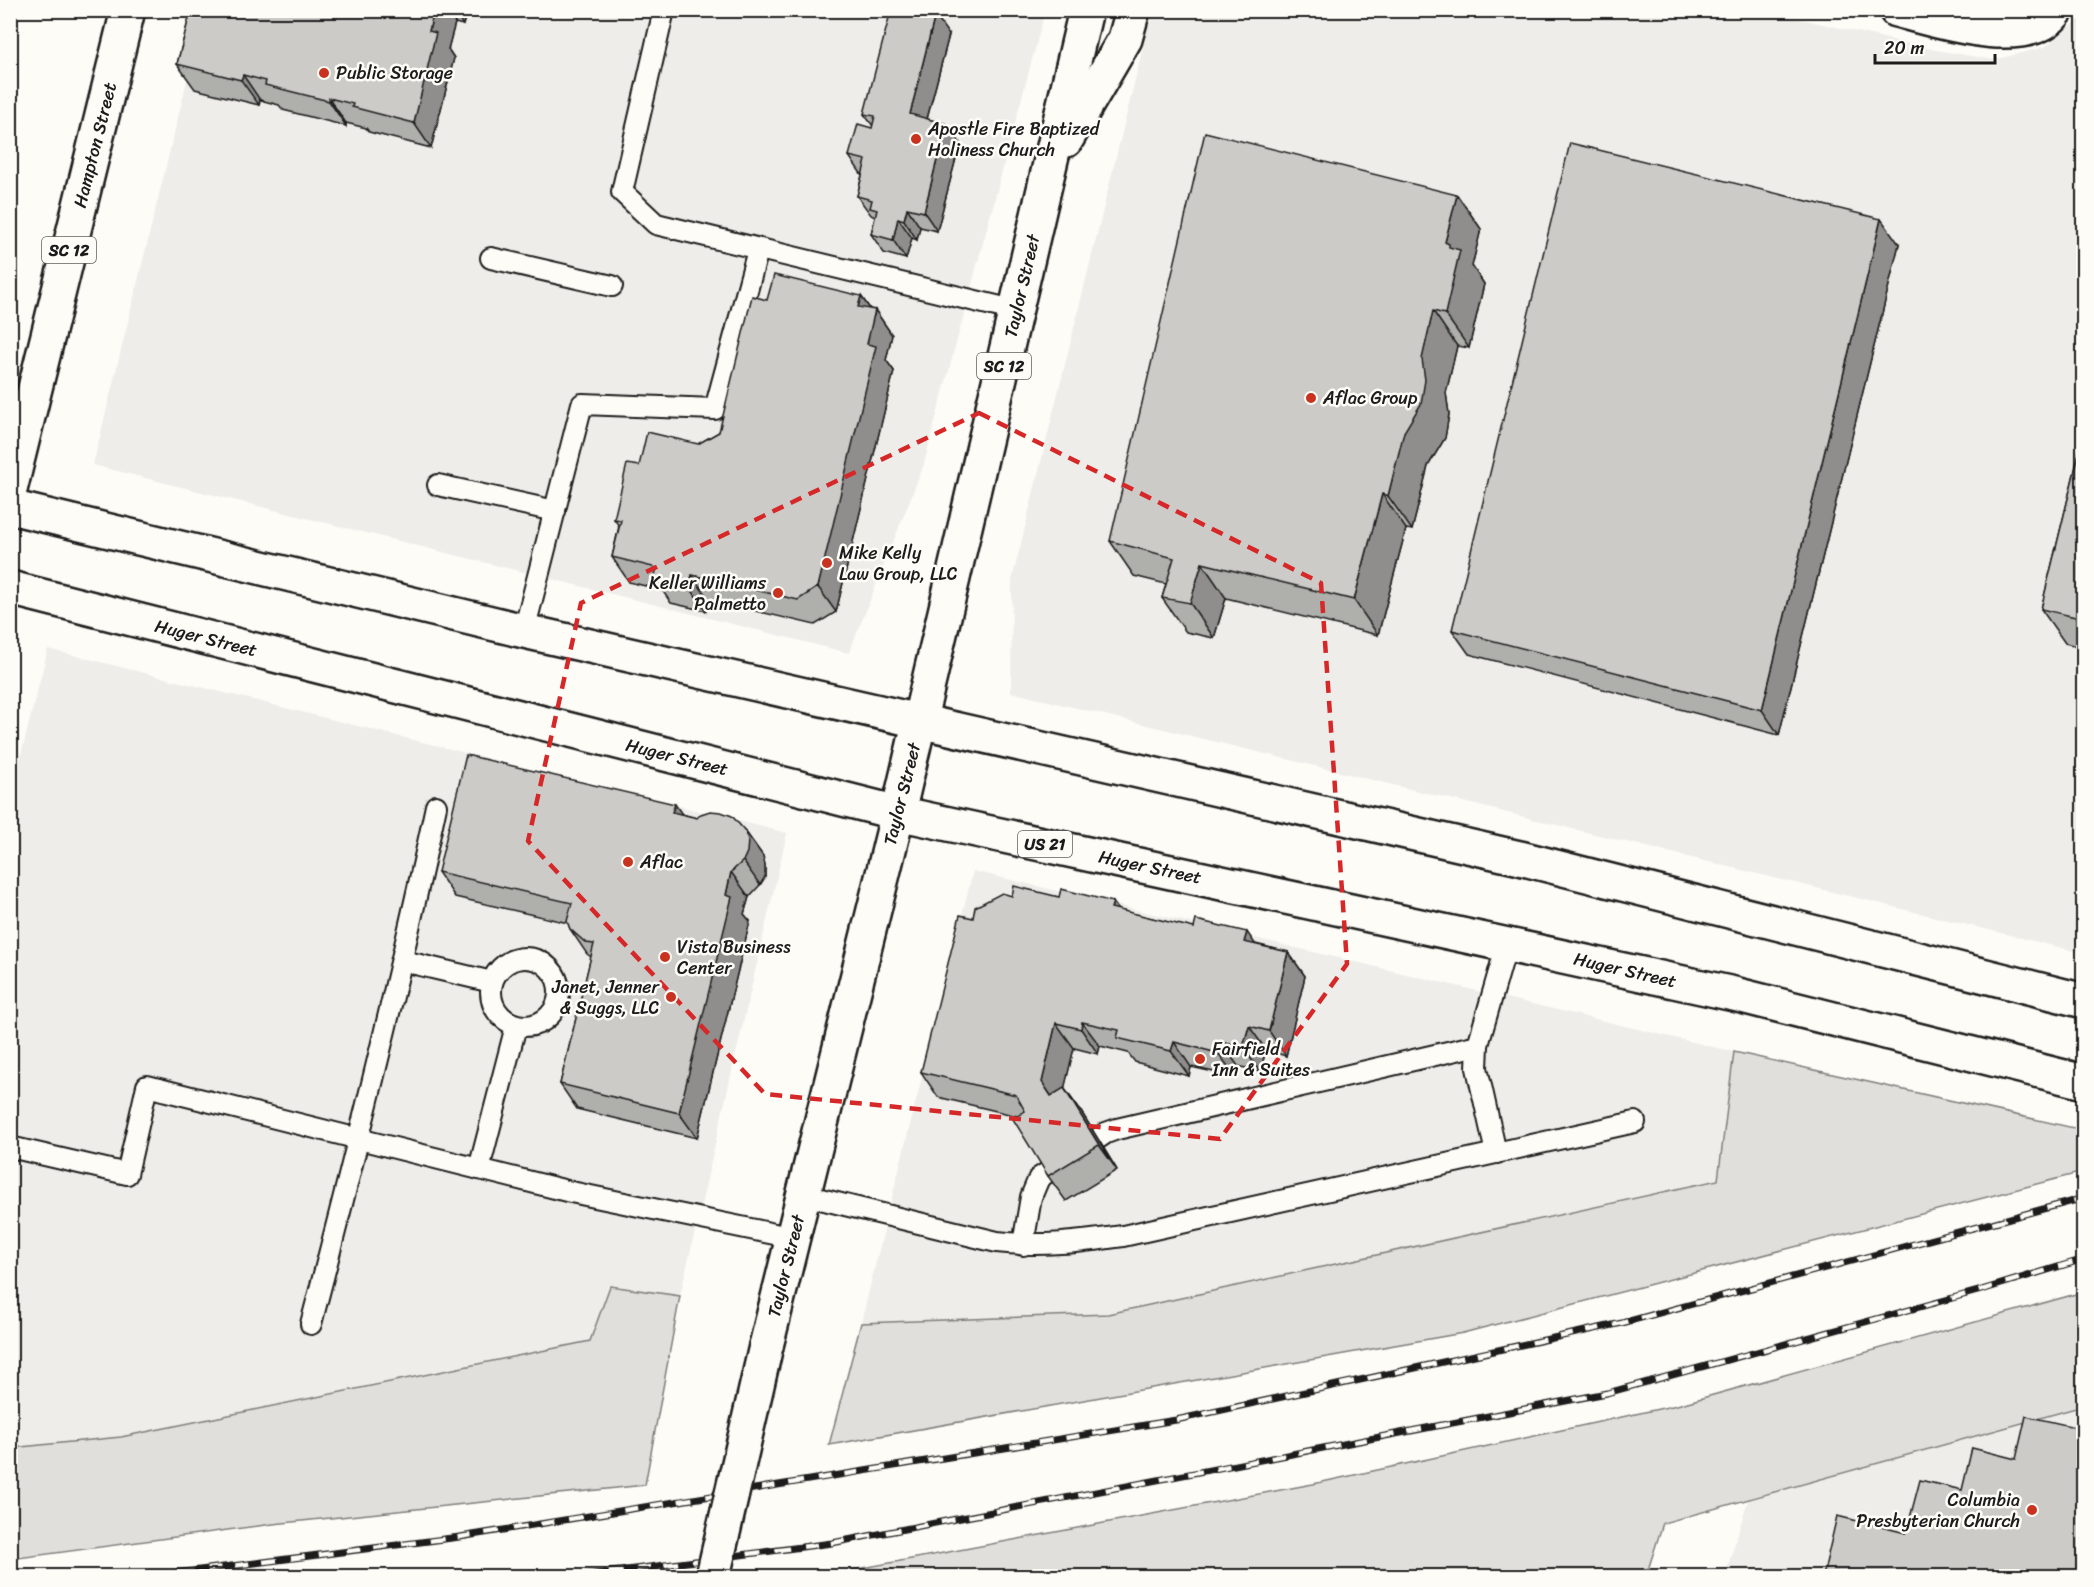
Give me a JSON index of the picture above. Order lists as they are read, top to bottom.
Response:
{
  "streets": {
    "main road": [
      "Hampton Street",
      "SC 12",
      "Taylor Street",
      "Huger Street",
      "US 21"
    ]
  },
  "crossings": [
    ["Taylor Street", "Huger Street"]
  ],
  "places": [
    "Public Storage",
    "Apostle Fire Baptized Holiness Church",
    "Aflac Group",
    "Mike Kelly Law Group, LLC",
    "Keller Williams Palmetto",
    "Aflac",
    "Vista Business Center",
    "Janet, Jenner & Suggs, LLC",
    "Fairfield Inn & Suites",
    "Columbia Presbyterian Church"
  ],
  "scale_bar": "20 m"
}
